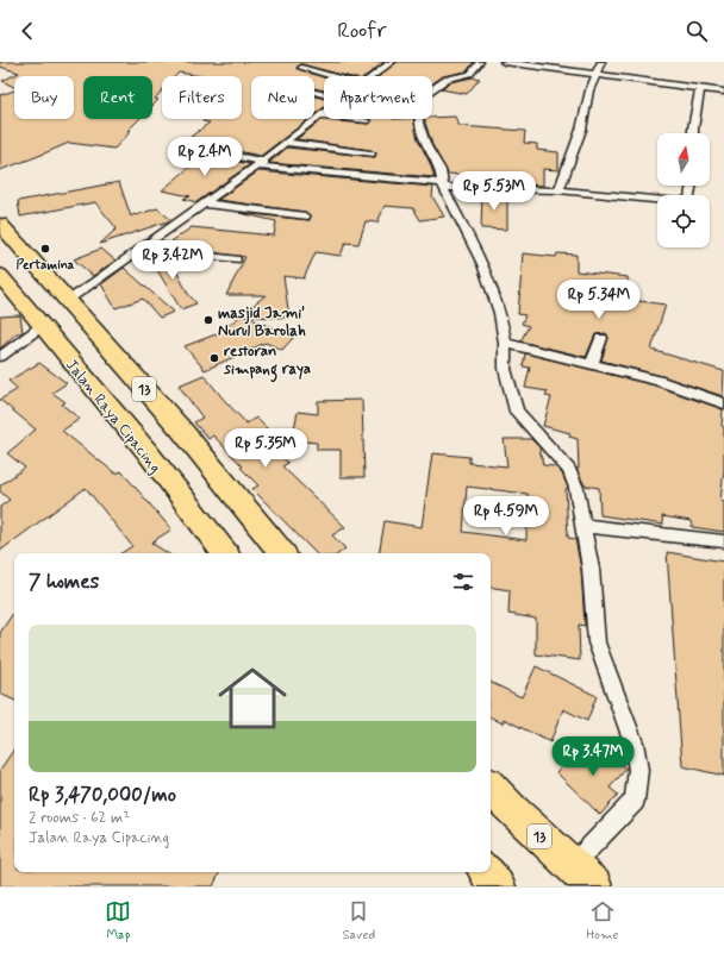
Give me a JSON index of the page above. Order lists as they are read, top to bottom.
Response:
{
  "streets": {
    "highway": ["13", "Jalan Raya Cipacing"]
  },
  "places": ["Pertamina", "masjid Jami' Nurul Barolah", "restoran simpang raya"],
  "north": "top",
  "page": {
    "header": "Roofr",
    "chip": [
      "Buy",
      "Rent",
      "Filters",
      "New",
      "Apartment"
    ],
    "price": [
      "Rp 2.4M",
      "Rp 5.53M",
      "Rp 3.42M",
      "Rp 5.34M",
      "Rp 5.35M",
      "Rp 4.59M",
      "Rp 3.47M"
    ],
    "heading": "7 homes",
    "list": [
      {
        "name": "Rp 3,470,000/mo",
        "note": "2 rooms · 62 m² · Jalan Raya Cipacing"
      }
    ],
    "tabs": ["Map", "Saved", "Home"]
  }
}
